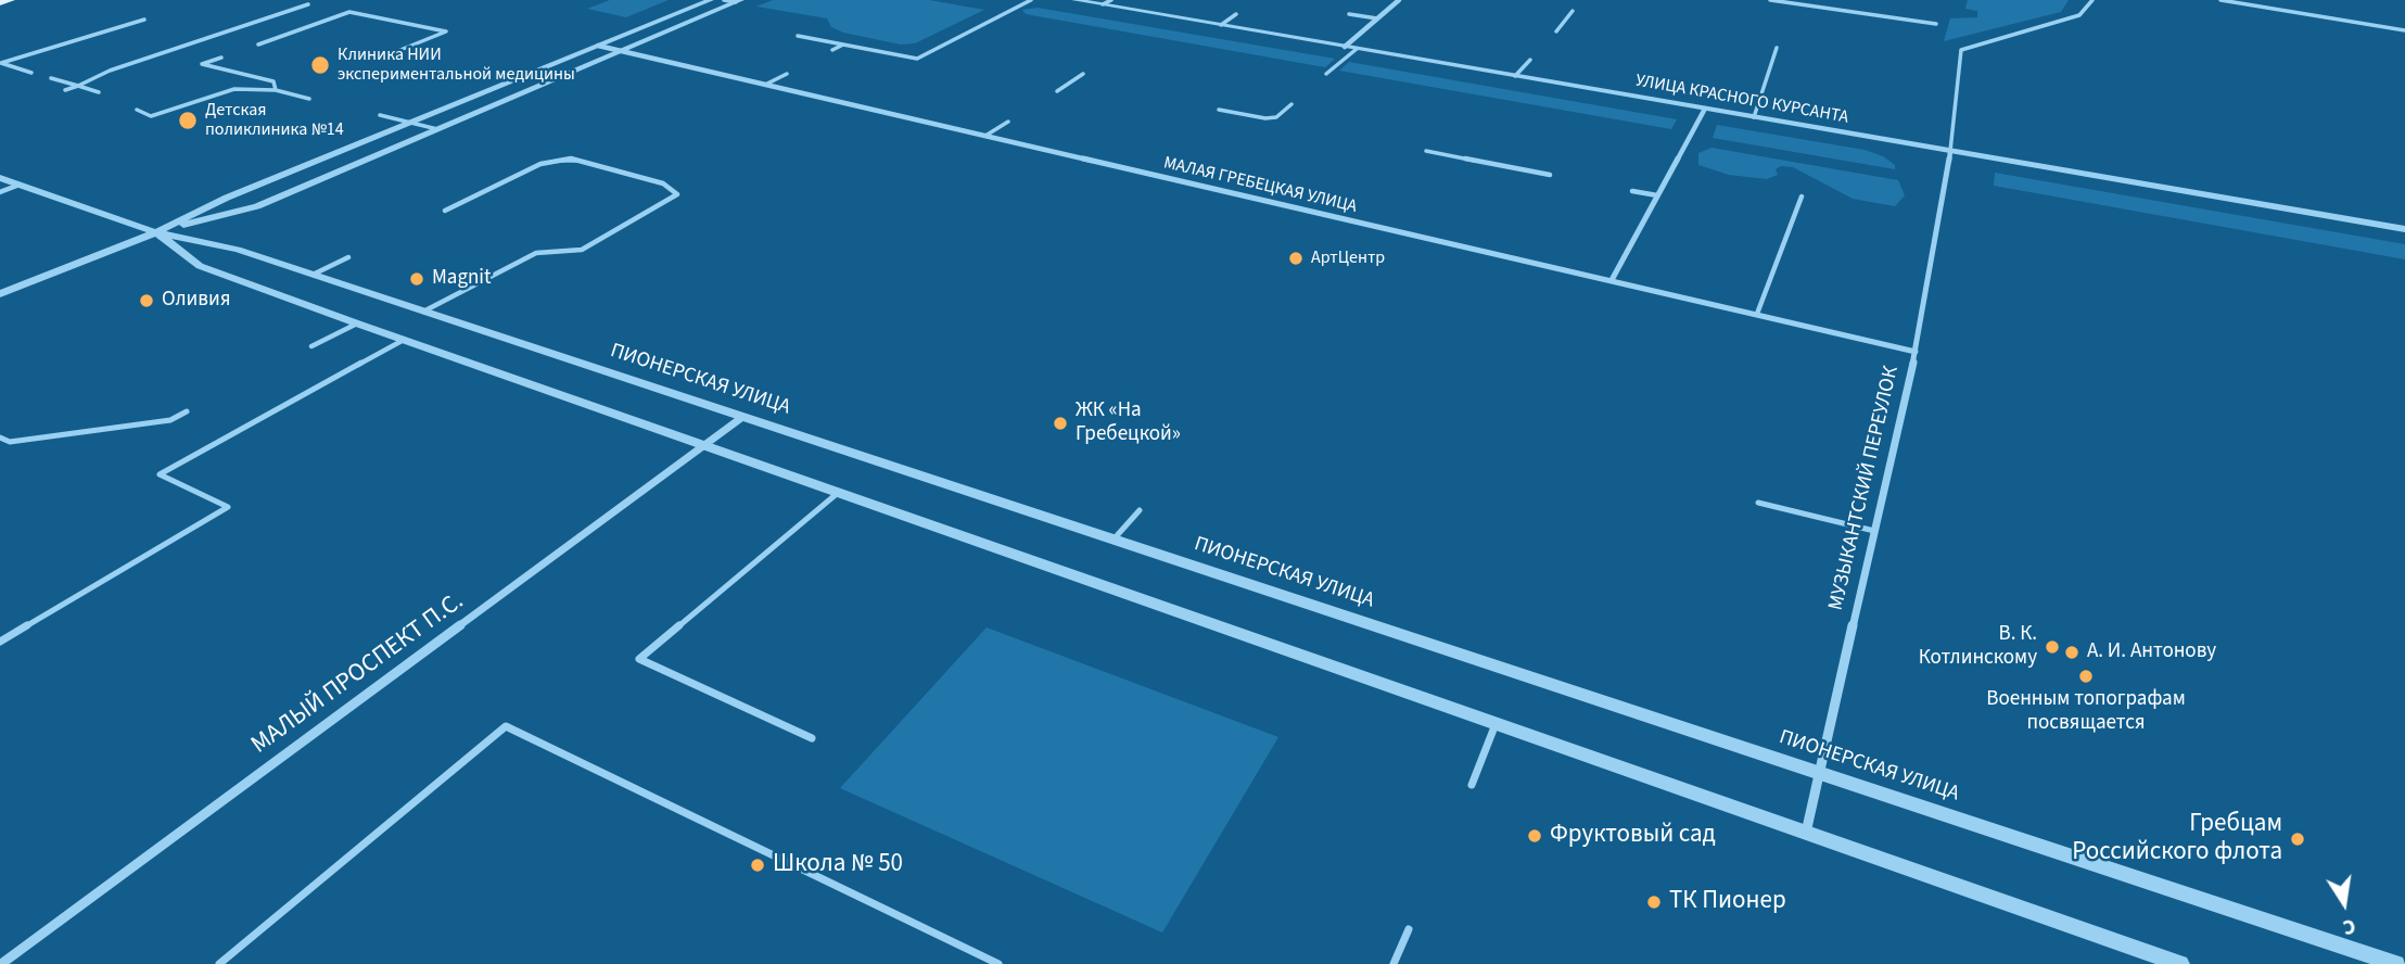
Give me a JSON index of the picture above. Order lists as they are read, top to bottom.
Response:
{
  "streets": {
    "street": [
      "УЛИЦА КРАСНОГО КУРСАНТА",
      "МАЛАЯ ГРЕБЕЦКАЯ УЛИЦА",
      "ПИОНЕРСКАЯ УЛИЦА",
      "МУЗЫКАНТСКИЙ ПЕРЕУЛОК",
      "МАЛЫЙ ПРОСПЕКТ П.С."
    ]
  },
  "crossings": [
    ["УЛИЦА КРАСНОГО КУРСАНТА", "МУЗЫКАНТСКИЙ ПЕРЕУЛОК"],
    ["МАЛАЯ ГРЕБЕЦКАЯ УЛИЦА", "МУЗЫКАНТСКИЙ ПЕРЕУЛОК"],
    ["ПИОНЕРСКАЯ УЛИЦА", "МУЗЫКАНТСКИЙ ПЕРЕУЛОК"],
    ["ПИОНЕРСКАЯ УЛИЦА", "МАЛЫЙ ПРОСПЕКТ П.С."]
  ],
  "places": [
    "Клиника НИИ экспериментальной медицины",
    "Детская поликлиника №14",
    "АртЦентр",
    "Magnit",
    "Оливия",
    "ЖК «На Гребецкой»",
    "В. К. Котлинскому",
    "А. И. Антонову",
    "Военным топографам посвящается",
    "Фруктовый сад",
    "Гребцам Российского флота",
    "Школа № 50",
    "ТК Пионер"
  ],
  "north": "bottom"
}
